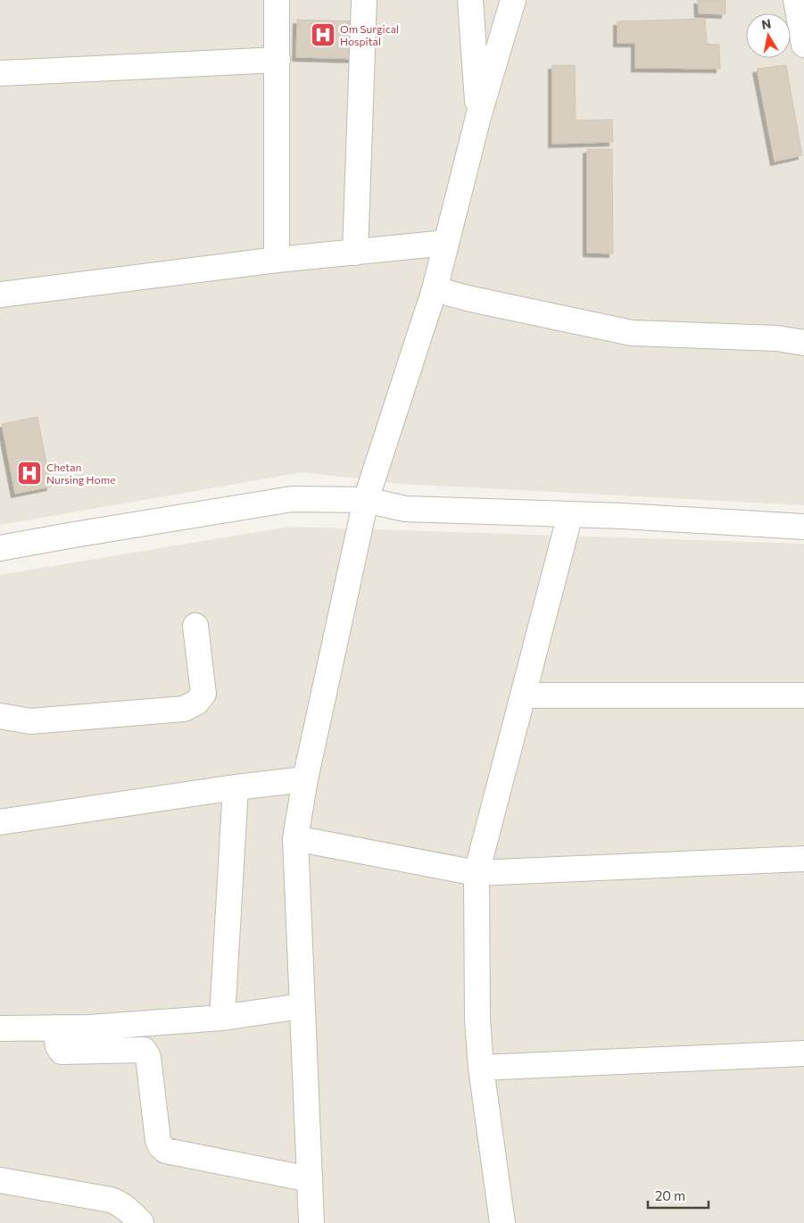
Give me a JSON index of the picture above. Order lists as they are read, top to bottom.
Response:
{
  "places": {
    "hospital": ["Om Surgical Hospital", "Chetan Nursing Home"]
  },
  "scale_bar": "20 m",
  "north": "top"
}
